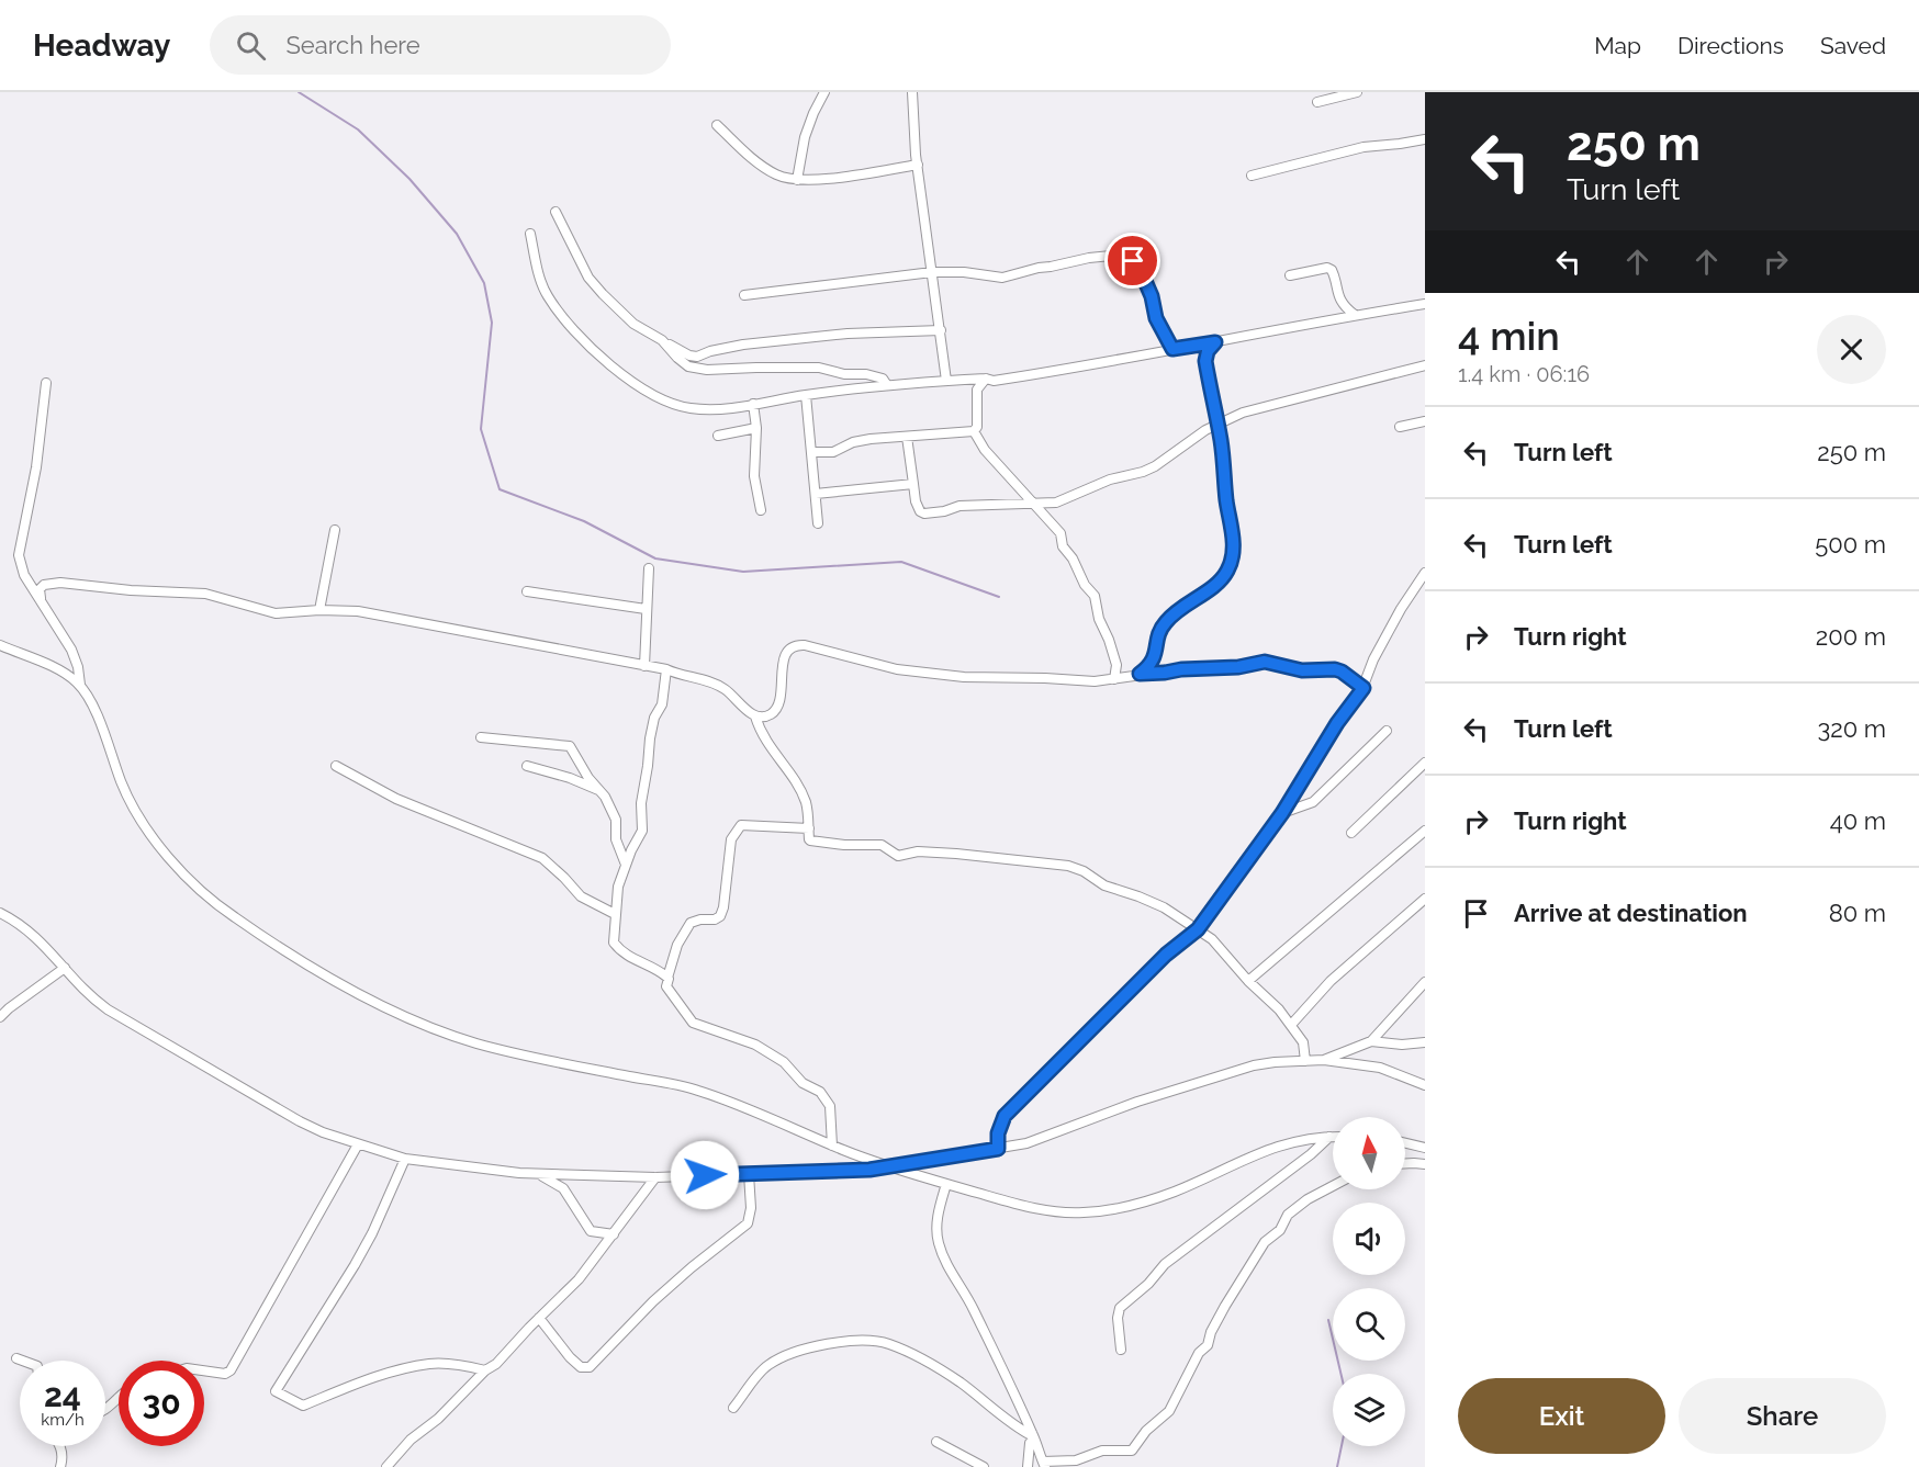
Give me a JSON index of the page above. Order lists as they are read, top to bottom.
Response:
{
  "north": "top",
  "page": {
    "header": "Headway",
    "search": "Search here",
    "nav": ["Map", "Directions", "Saved"],
    "turn": ["250 m", "Turn left"],
    "heading": ["4 min", "1.4 km · 06:16"],
    "list": [
      {
        "name": "Turn left",
        "value": "250 m"
      },
      {
        "name": "Turn left",
        "value": "500 m"
      },
      {
        "name": "Turn right",
        "value": "200 m"
      },
      {
        "name": "Turn left",
        "value": "320 m"
      },
      {
        "name": "Turn right",
        "value": "40 m"
      },
      {
        "name": "Arrive at destination",
        "value": "80 m"
      }
    ],
    "speed": "24 km/h",
    "limit": "30",
    "buttons": ["Exit", "Share"]
  }
}
